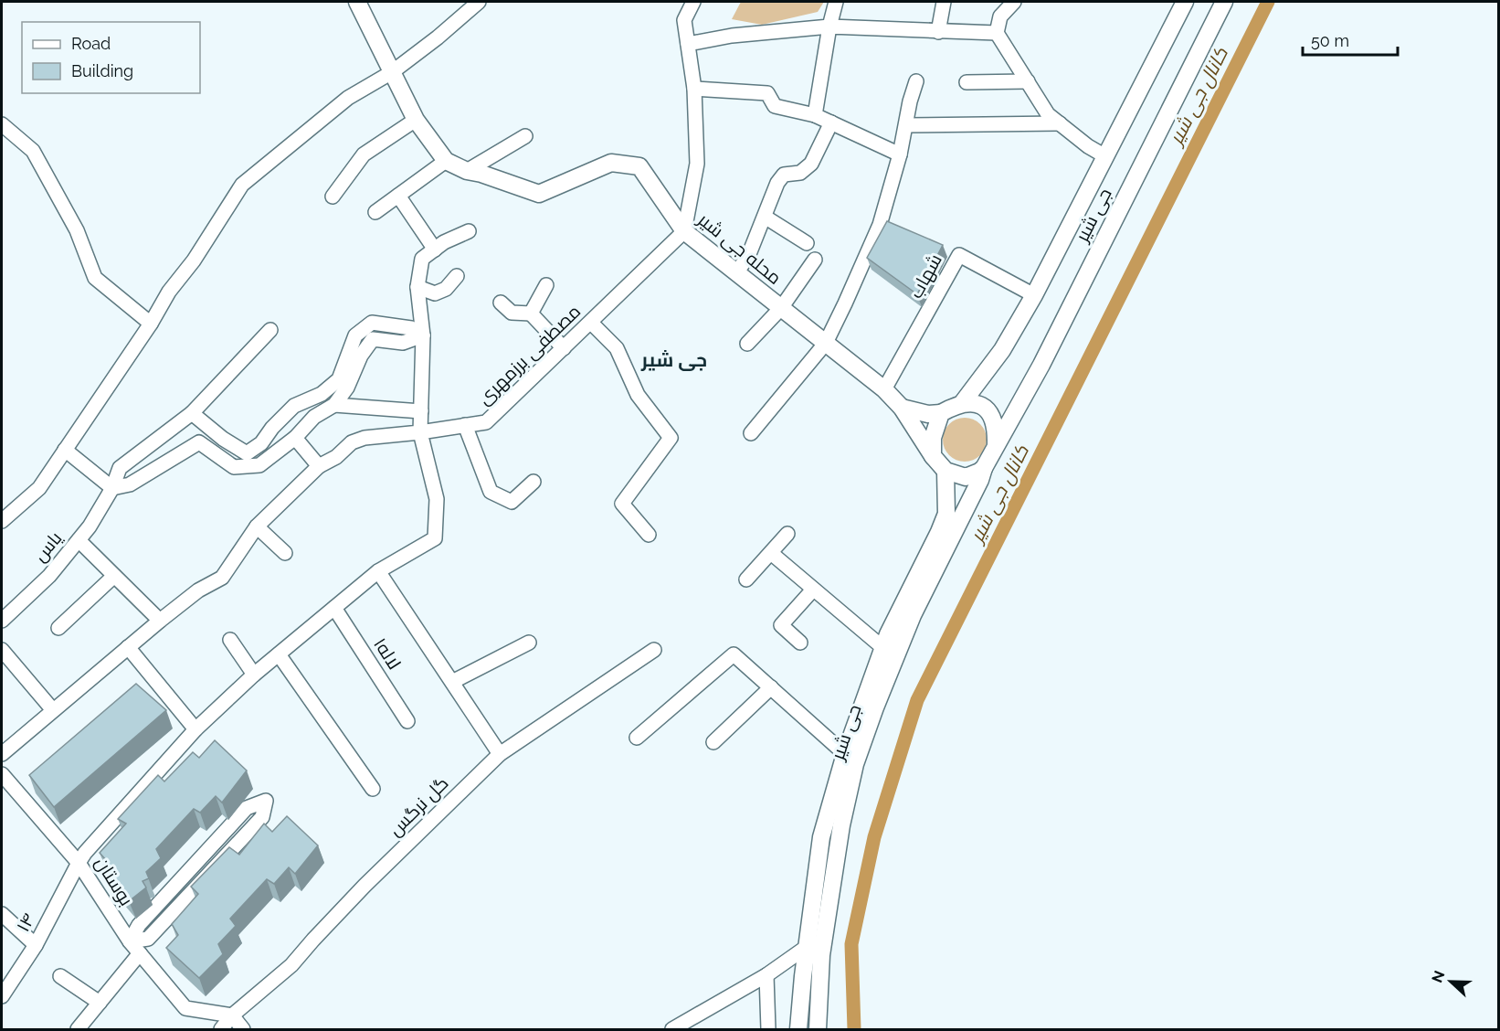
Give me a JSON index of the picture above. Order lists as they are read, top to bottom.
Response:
{
  "streets": {
    "main road": ["جی شیر", "محله جی شیر"],
    "street": [
      "شهاب",
      "مصطفی برزمهری",
      "یاس",
      "لاله۱",
      "گل نرگس",
      "بوستان",
      "۱۴"
    ]
  },
  "crossings": [
    ["جی شیر", "محله جی شیر"],
    ["جی شیر", "شهاب"],
    ["محله جی شیر", "شهاب"],
    ["محله جی شیر", "مصطفی برزمهری"],
    ["گل نرگس", "بوستان"],
    ["بوستان", "۱۴"]
  ],
  "districts": ["جی شیر"],
  "water": ["کانال جی شیر"],
  "legend": ["Road", "Building"],
  "scale_bar": "50 m",
  "north": "left"
}
